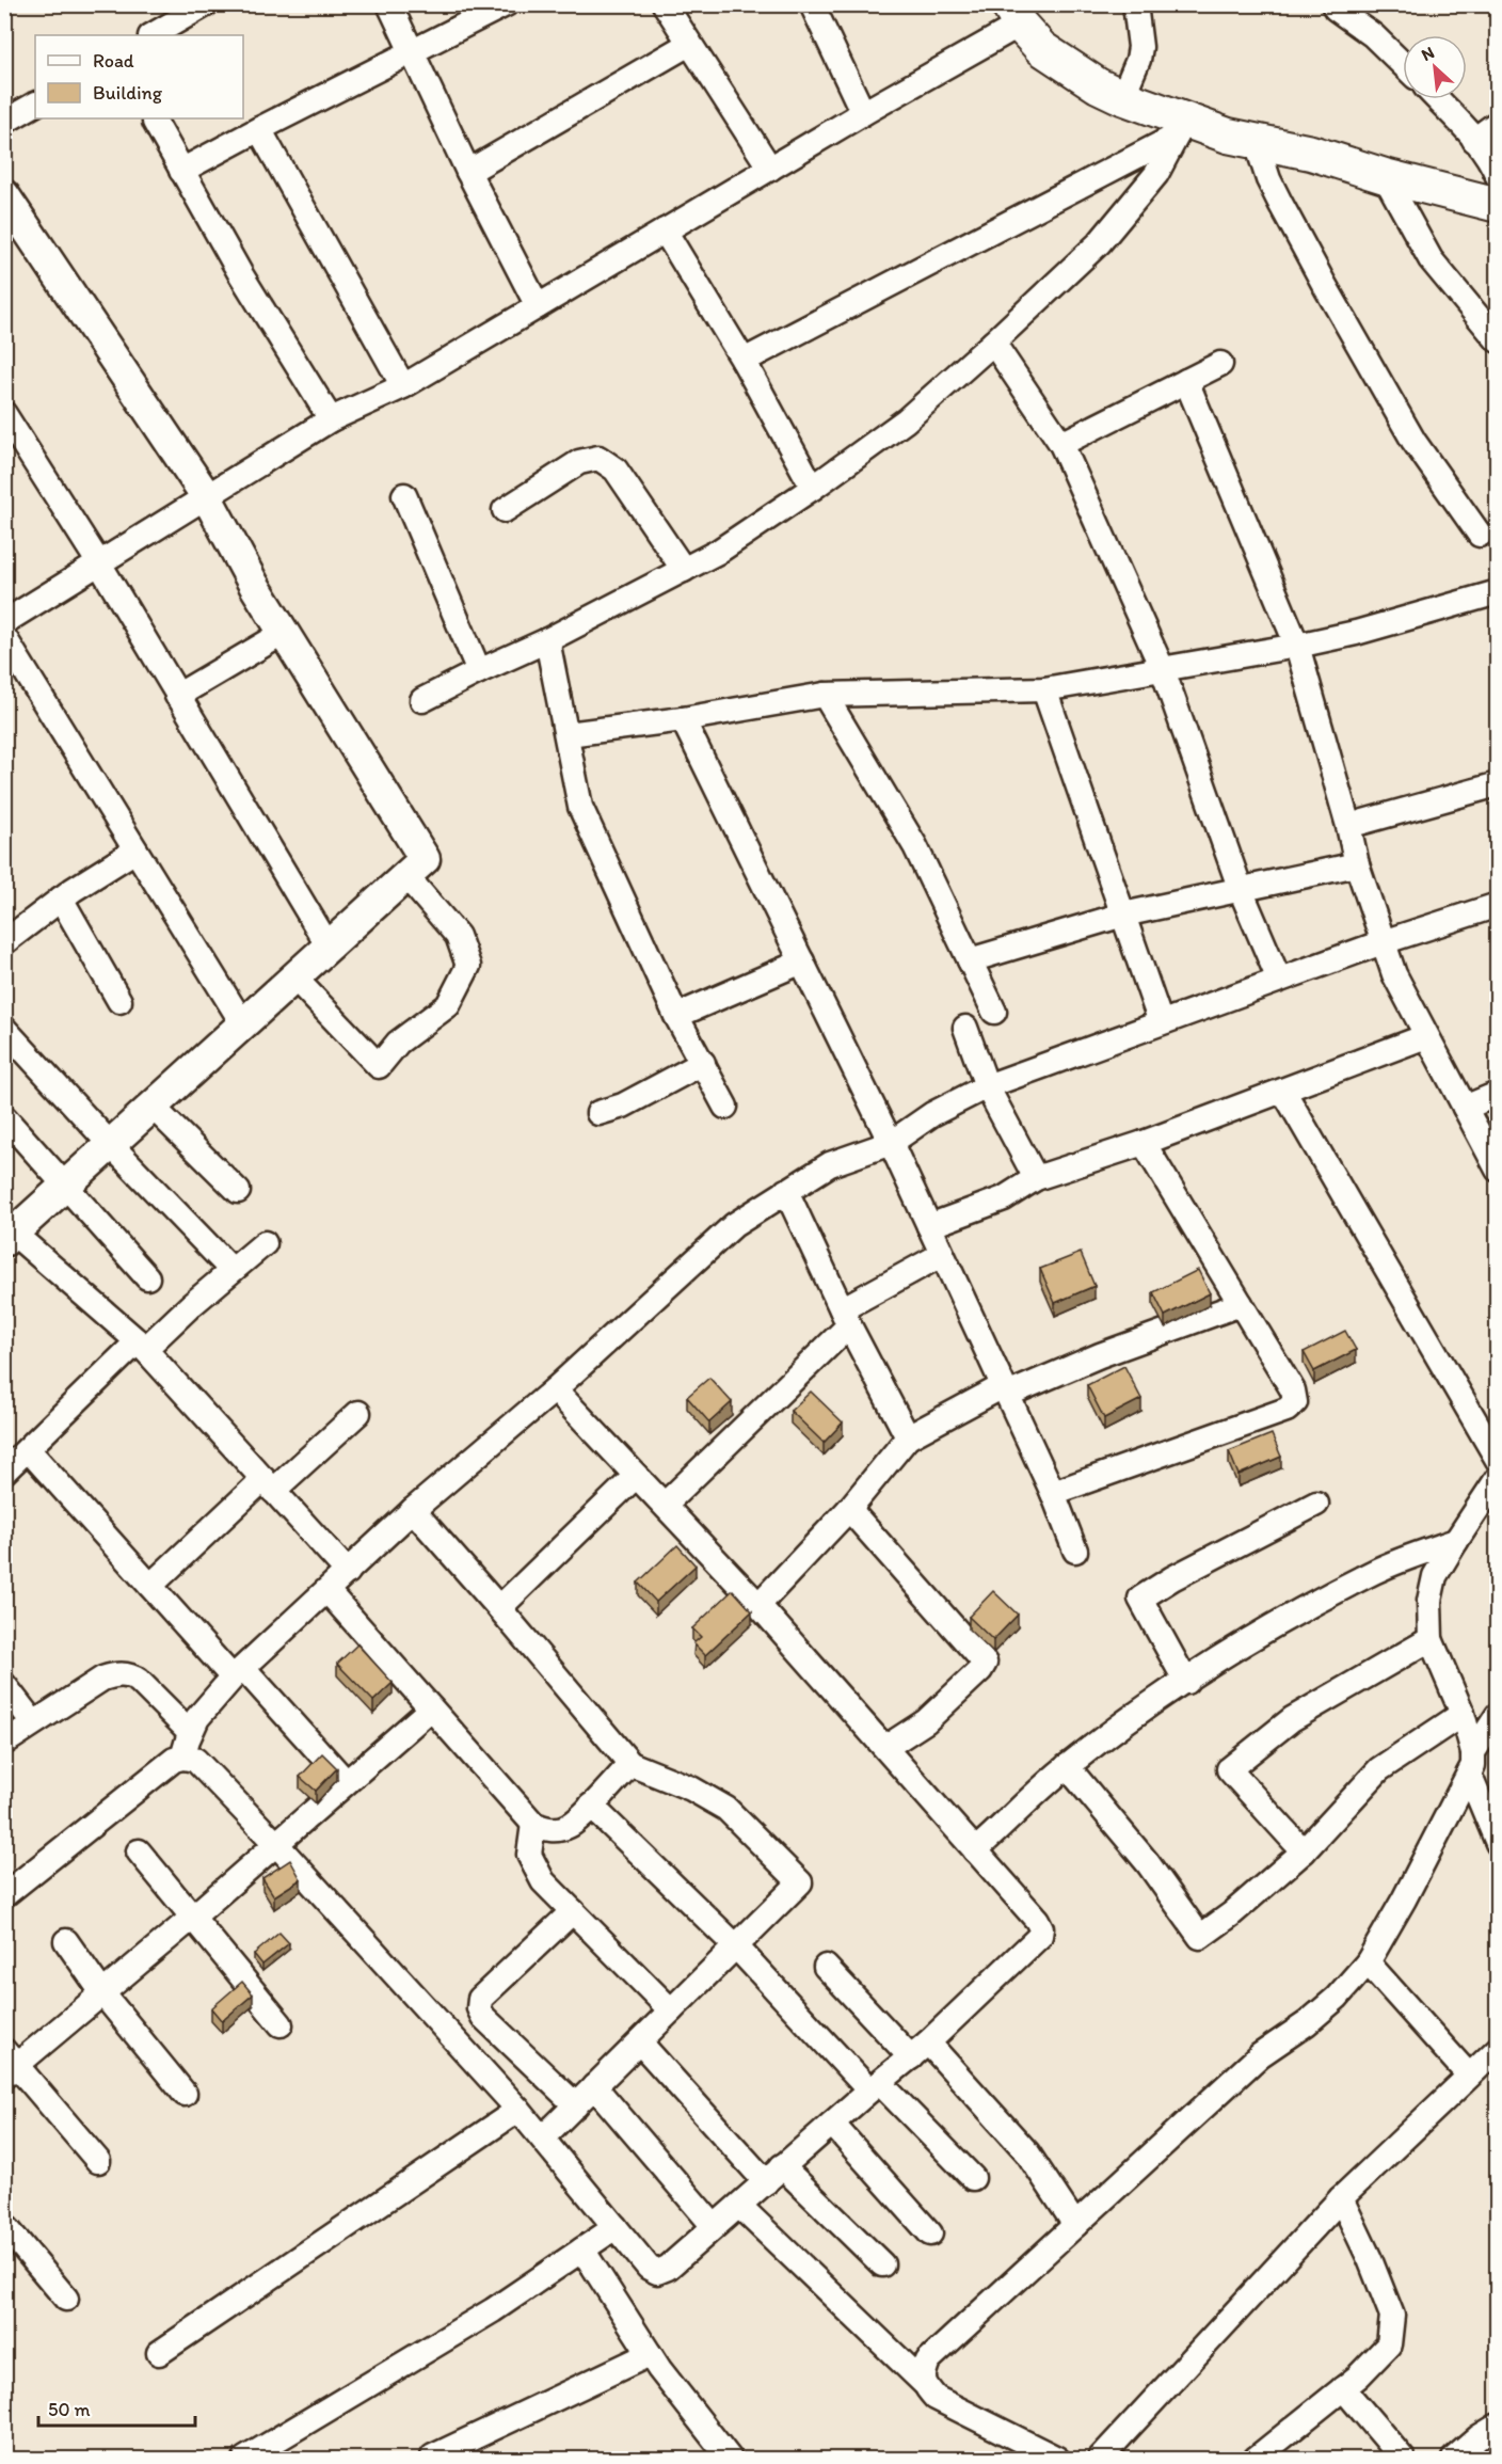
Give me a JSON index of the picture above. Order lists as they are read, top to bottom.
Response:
{
  "legend": ["Road", "Building"],
  "scale_bar": "50 m",
  "north": "top left"
}
